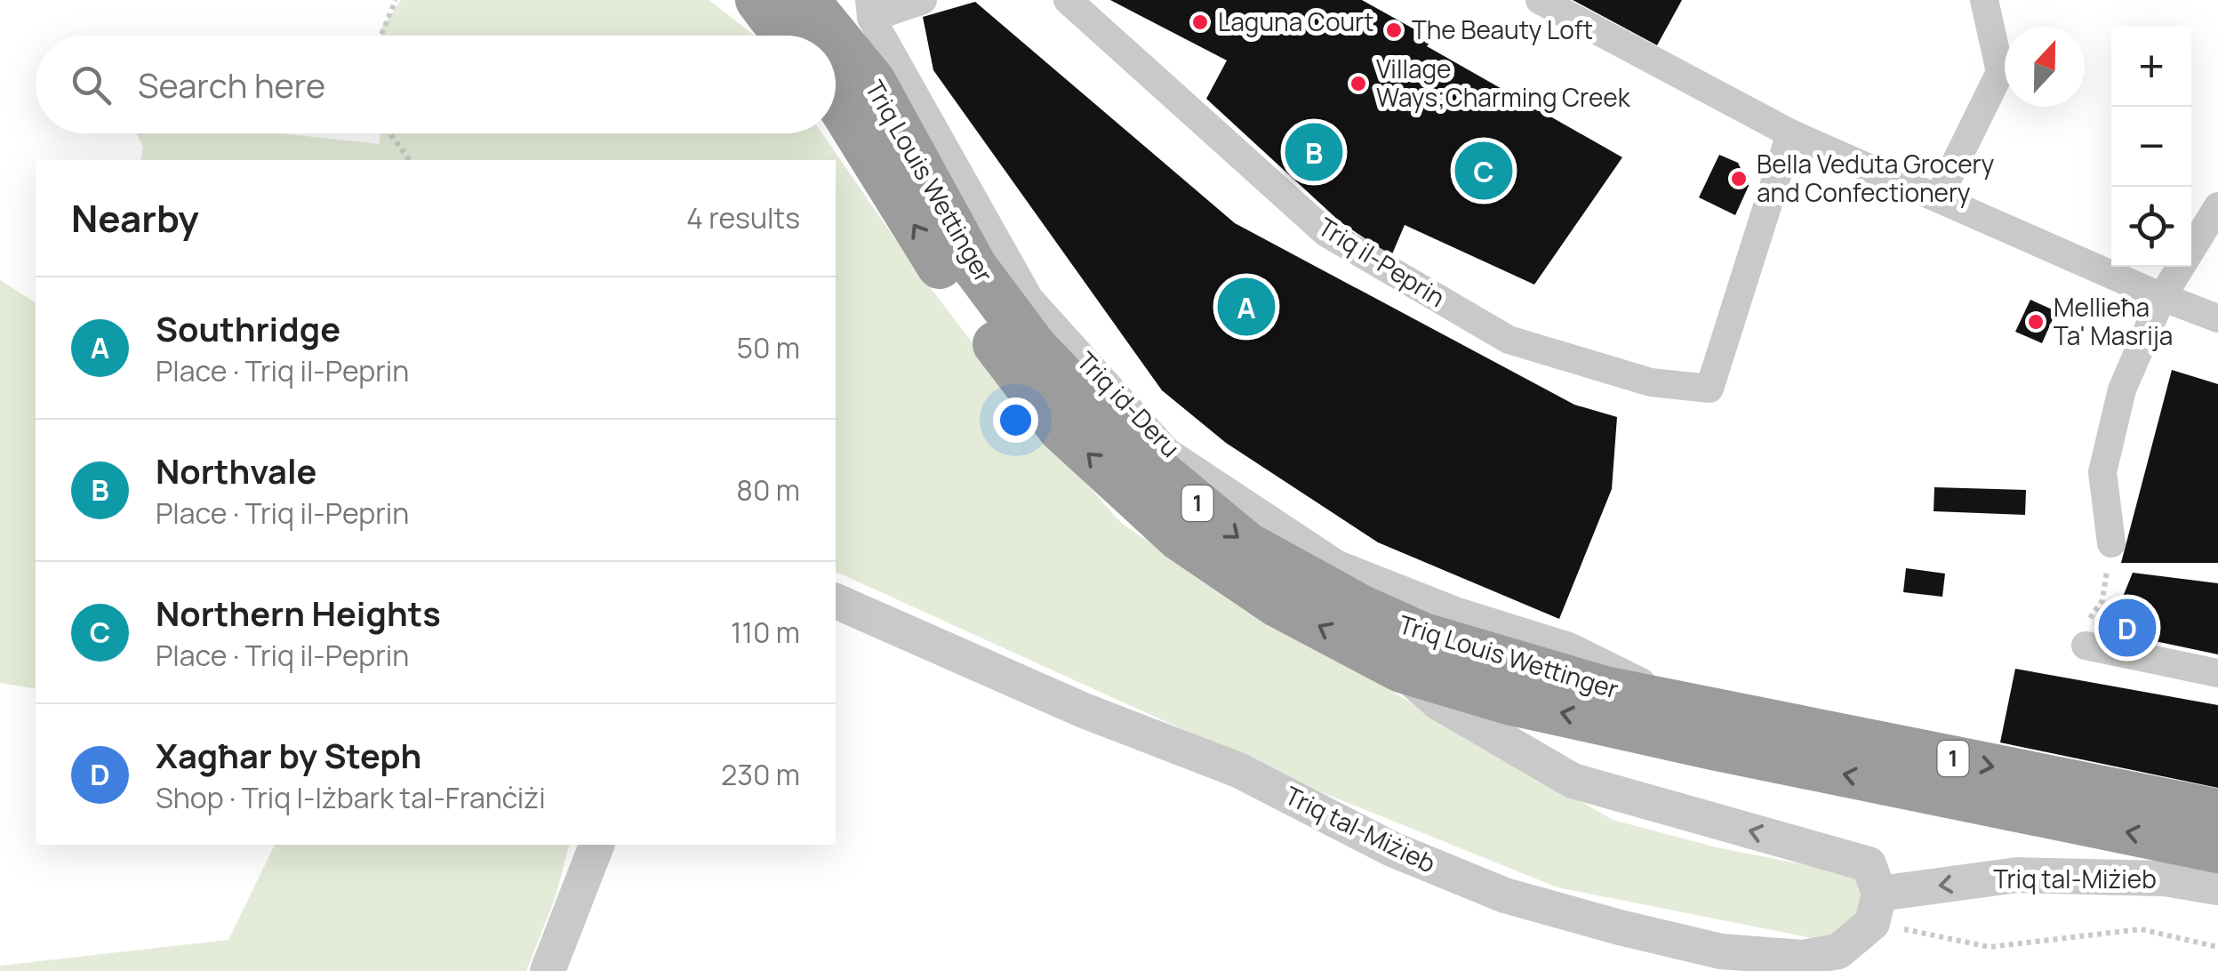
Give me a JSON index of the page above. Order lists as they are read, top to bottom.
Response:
{
  "streets": {
    "highway": ["Triq Louis Wettinger", "1"],
    "street": ["Triq il-Peprin", "Triq id-Deru", "Triq tal-Miżieb"]
  },
  "crossings": [
    ["Triq Louis Wettinger", "Triq id-Deru"]
  ],
  "places": [
    "Laguna Court",
    "The Beauty Loft",
    "Village Ways;Charming Creek",
    "Bella Veduta Grocery and Confectionery",
    "Mellieħa Ta' Masrija"
  ],
  "north": "top",
  "page": {
    "map_buttons": ["+", "−"],
    "search": "Search here",
    "pins": [
      "B",
      "C",
      "A",
      "D"
    ],
    "heading": ["Nearby", "4 results"],
    "list": [
      {
        "mark": "A",
        "name": "Southridge",
        "note": "Place · Triq il-Peprin",
        "value": "50 m"
      },
      {
        "mark": "B",
        "name": "Northvale",
        "note": "Place · Triq il-Peprin",
        "value": "80 m"
      },
      {
        "mark": "C",
        "name": "Northern Heights",
        "note": "Place · Triq il-Peprin",
        "value": "110 m"
      },
      {
        "mark": "D",
        "name": "Xagħar by Steph",
        "note": "Shop · Triq l-Iżbark tal-Franċiżi",
        "value": "230 m"
      }
    ]
  }
}
